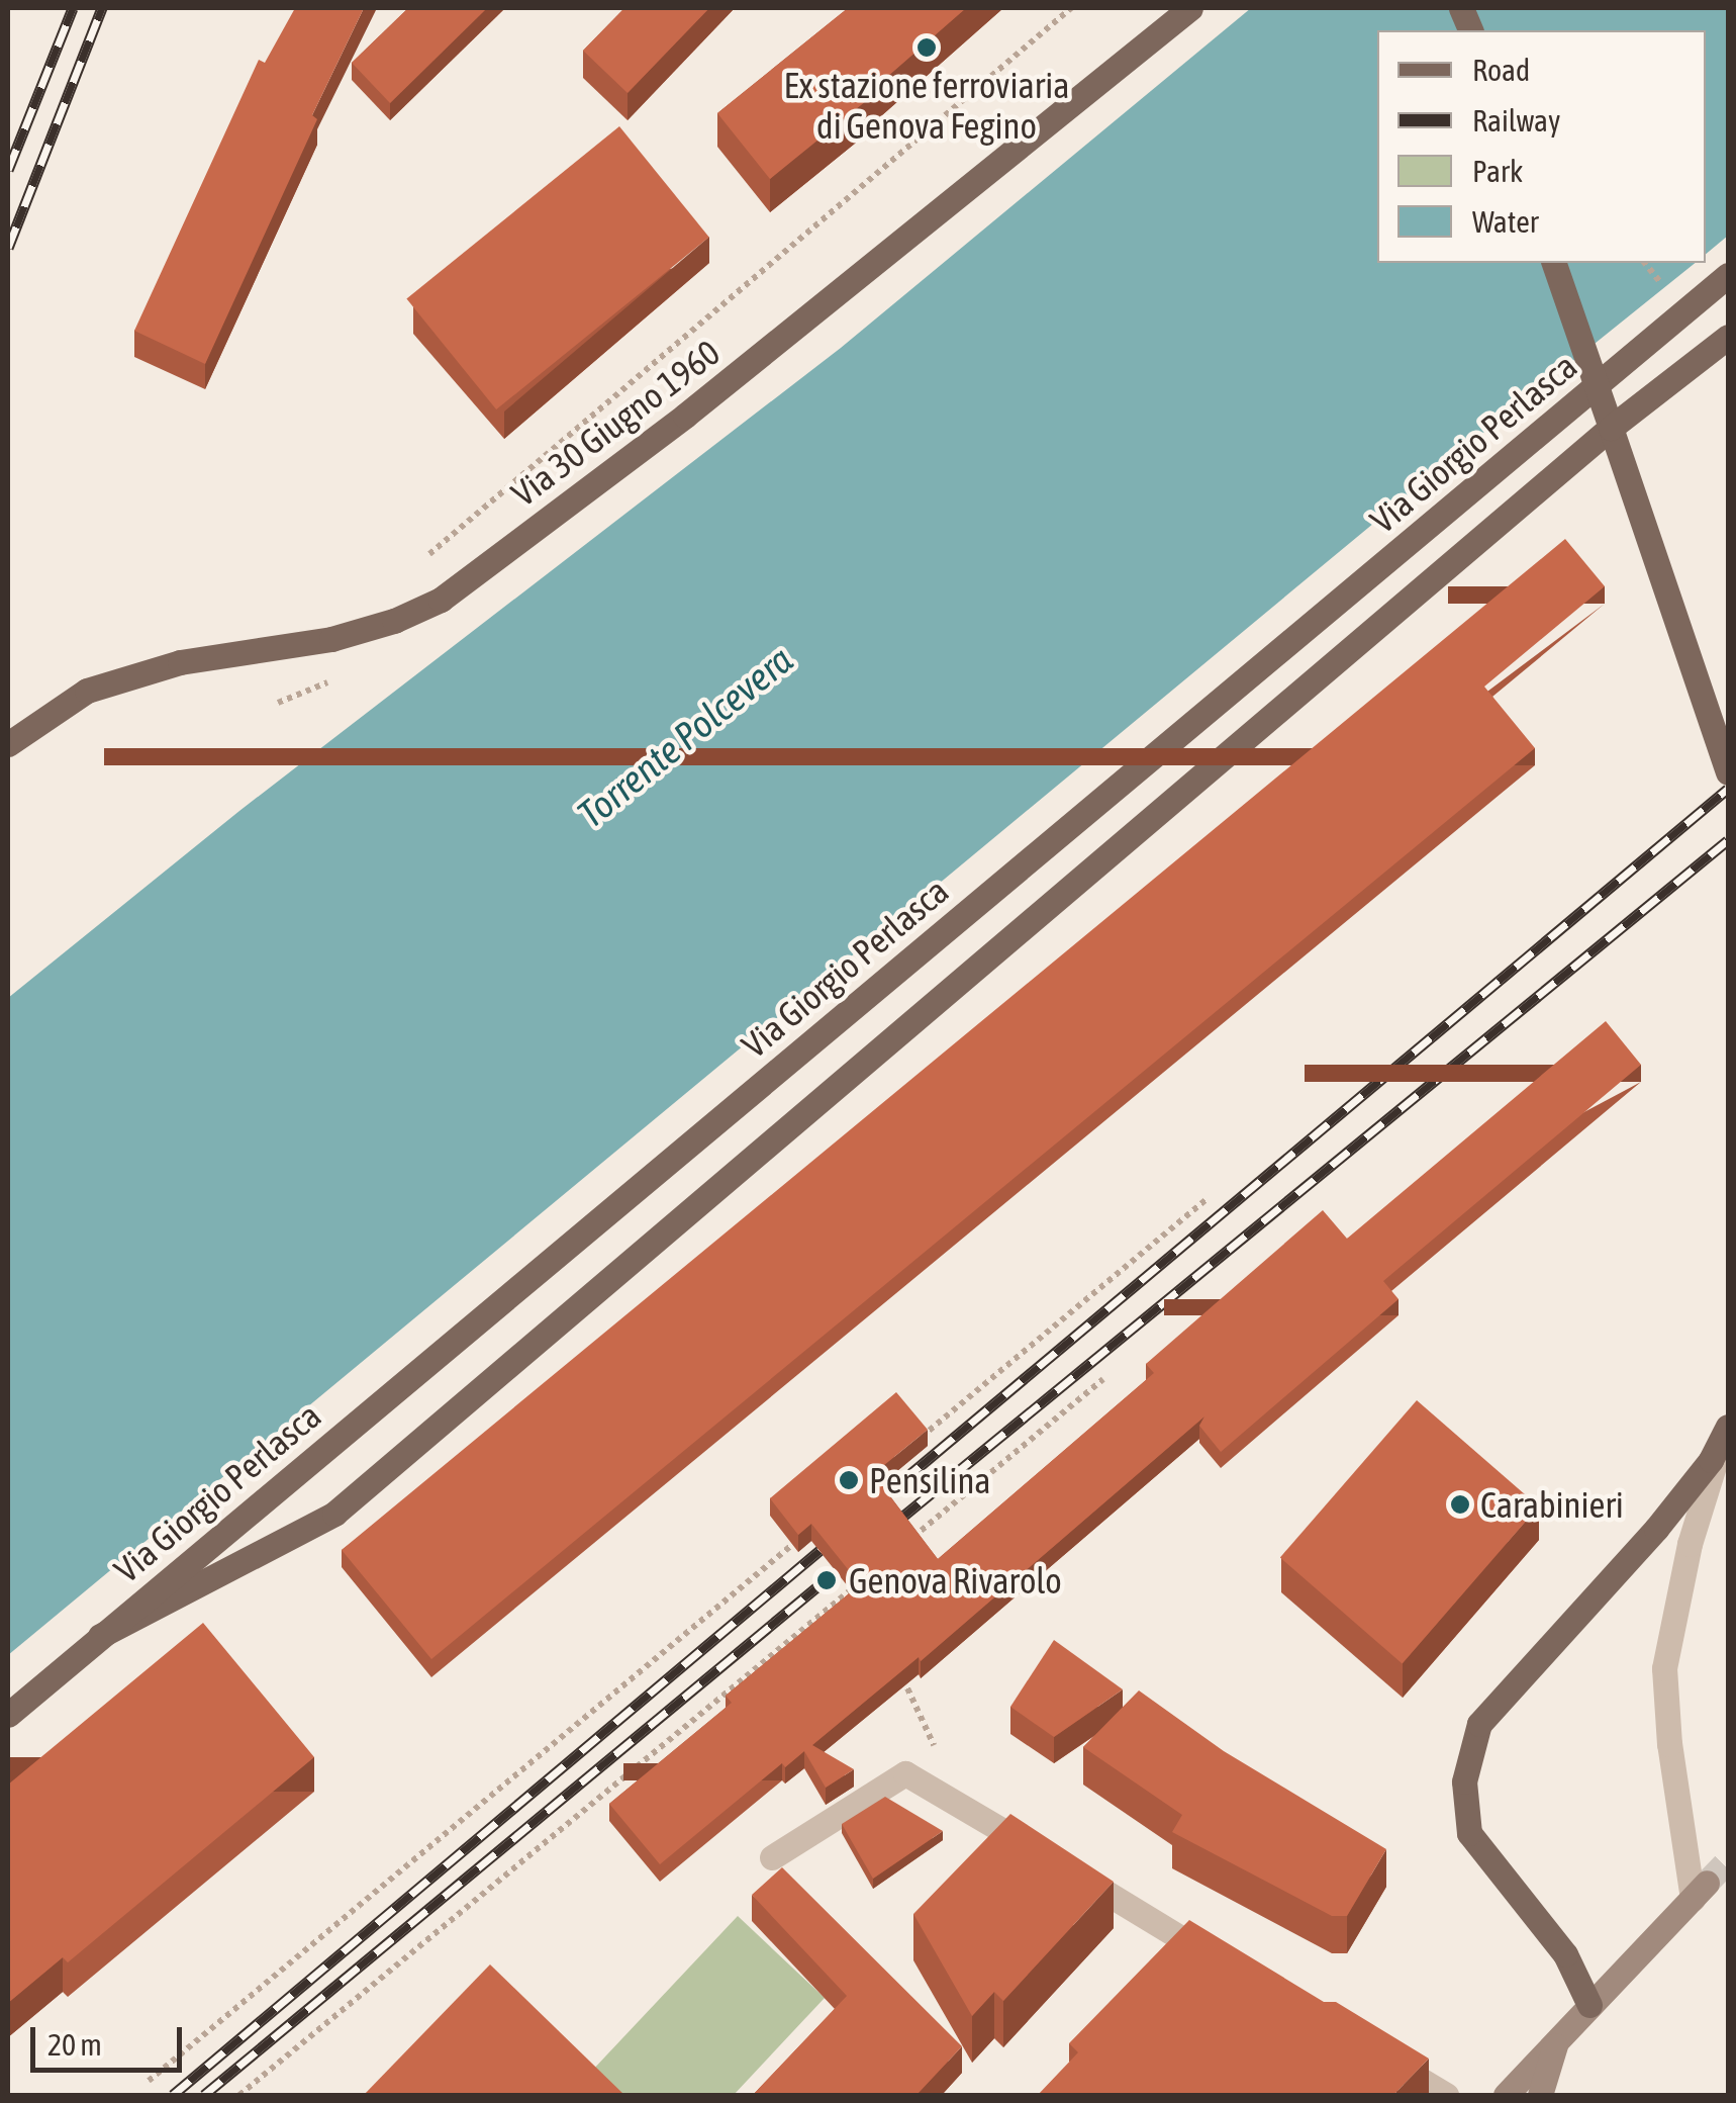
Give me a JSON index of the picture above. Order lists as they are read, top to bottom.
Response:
{
  "streets": {
    "main road": ["Via 30 Giugno 1960", "Via Giorgio Perlasca"]
  },
  "water": ["Torrente Polcevera"],
  "places": [
    "Ex stazione ferroviaria di Genova Fegino",
    "Pensilina",
    "Carabinieri",
    "Genova Rivarolo"
  ],
  "legend": [
    "Road",
    "Railway",
    "Park",
    "Water"
  ],
  "scale_bar": "20 m"
}
